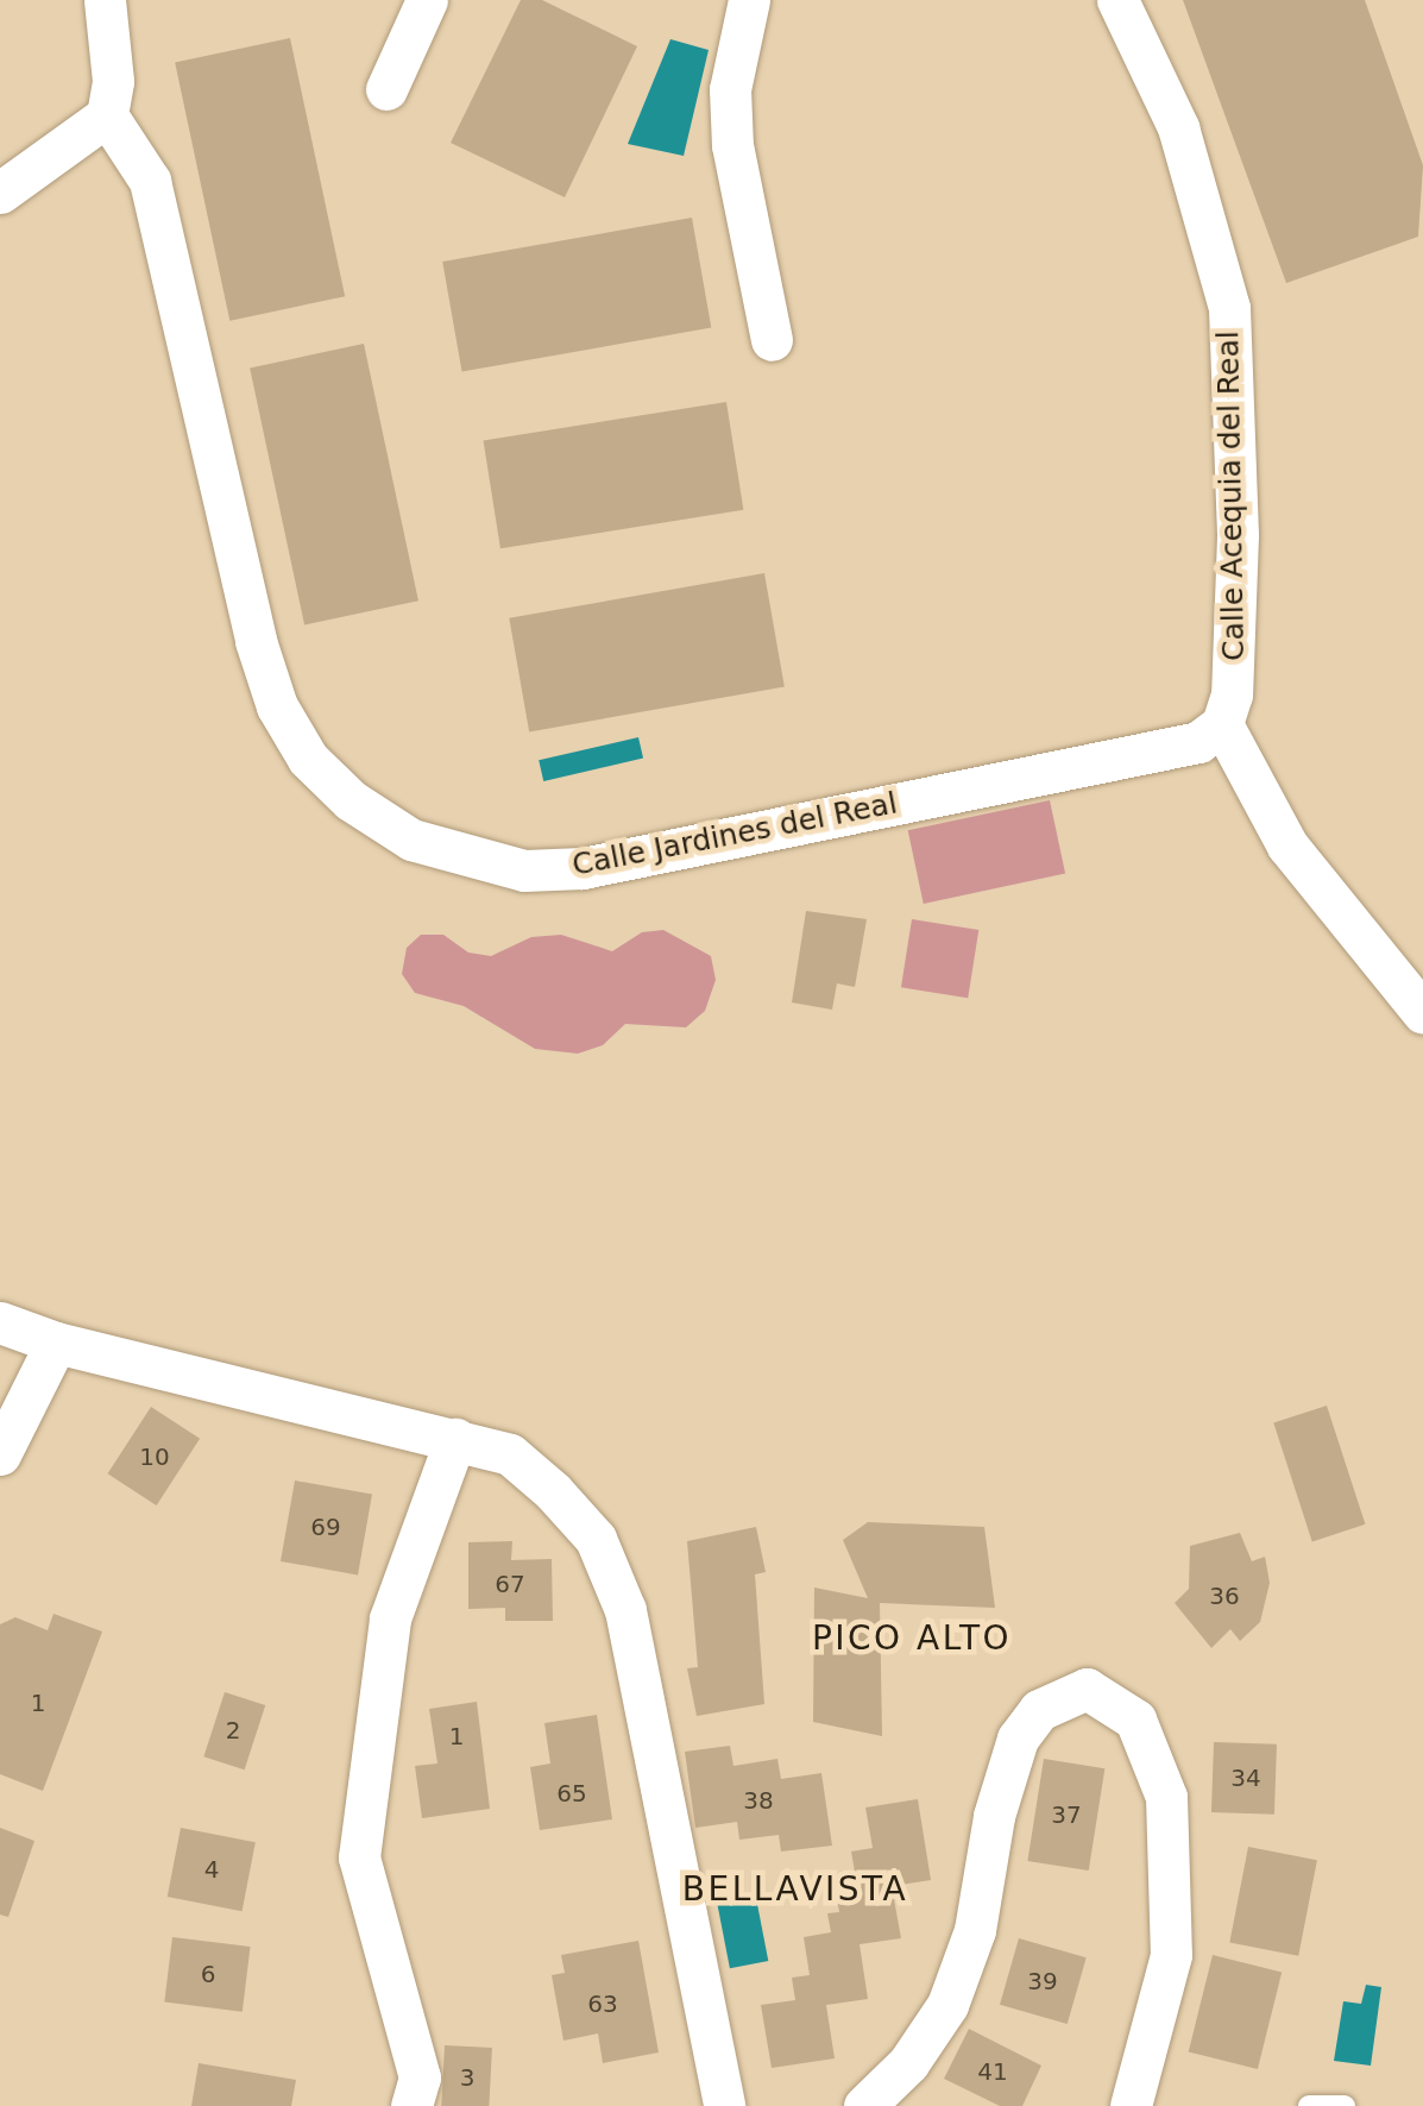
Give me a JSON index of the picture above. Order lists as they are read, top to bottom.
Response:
{
  "streets": {
    "street": ["Calle Acequia del Real", "Calle Jardines del Real"]
  },
  "crossings": [
    ["Calle Acequia del Real", "Calle Jardines del Real"]
  ],
  "districts": ["PICO ALTO", "BELLAVISTA"],
  "house_numbers": [
    "10",
    "69",
    "67",
    "36",
    "1",
    "2",
    "1",
    "34",
    "65",
    "38",
    "37",
    "4",
    "6",
    "39",
    "63",
    "41",
    "3"
  ]
}
